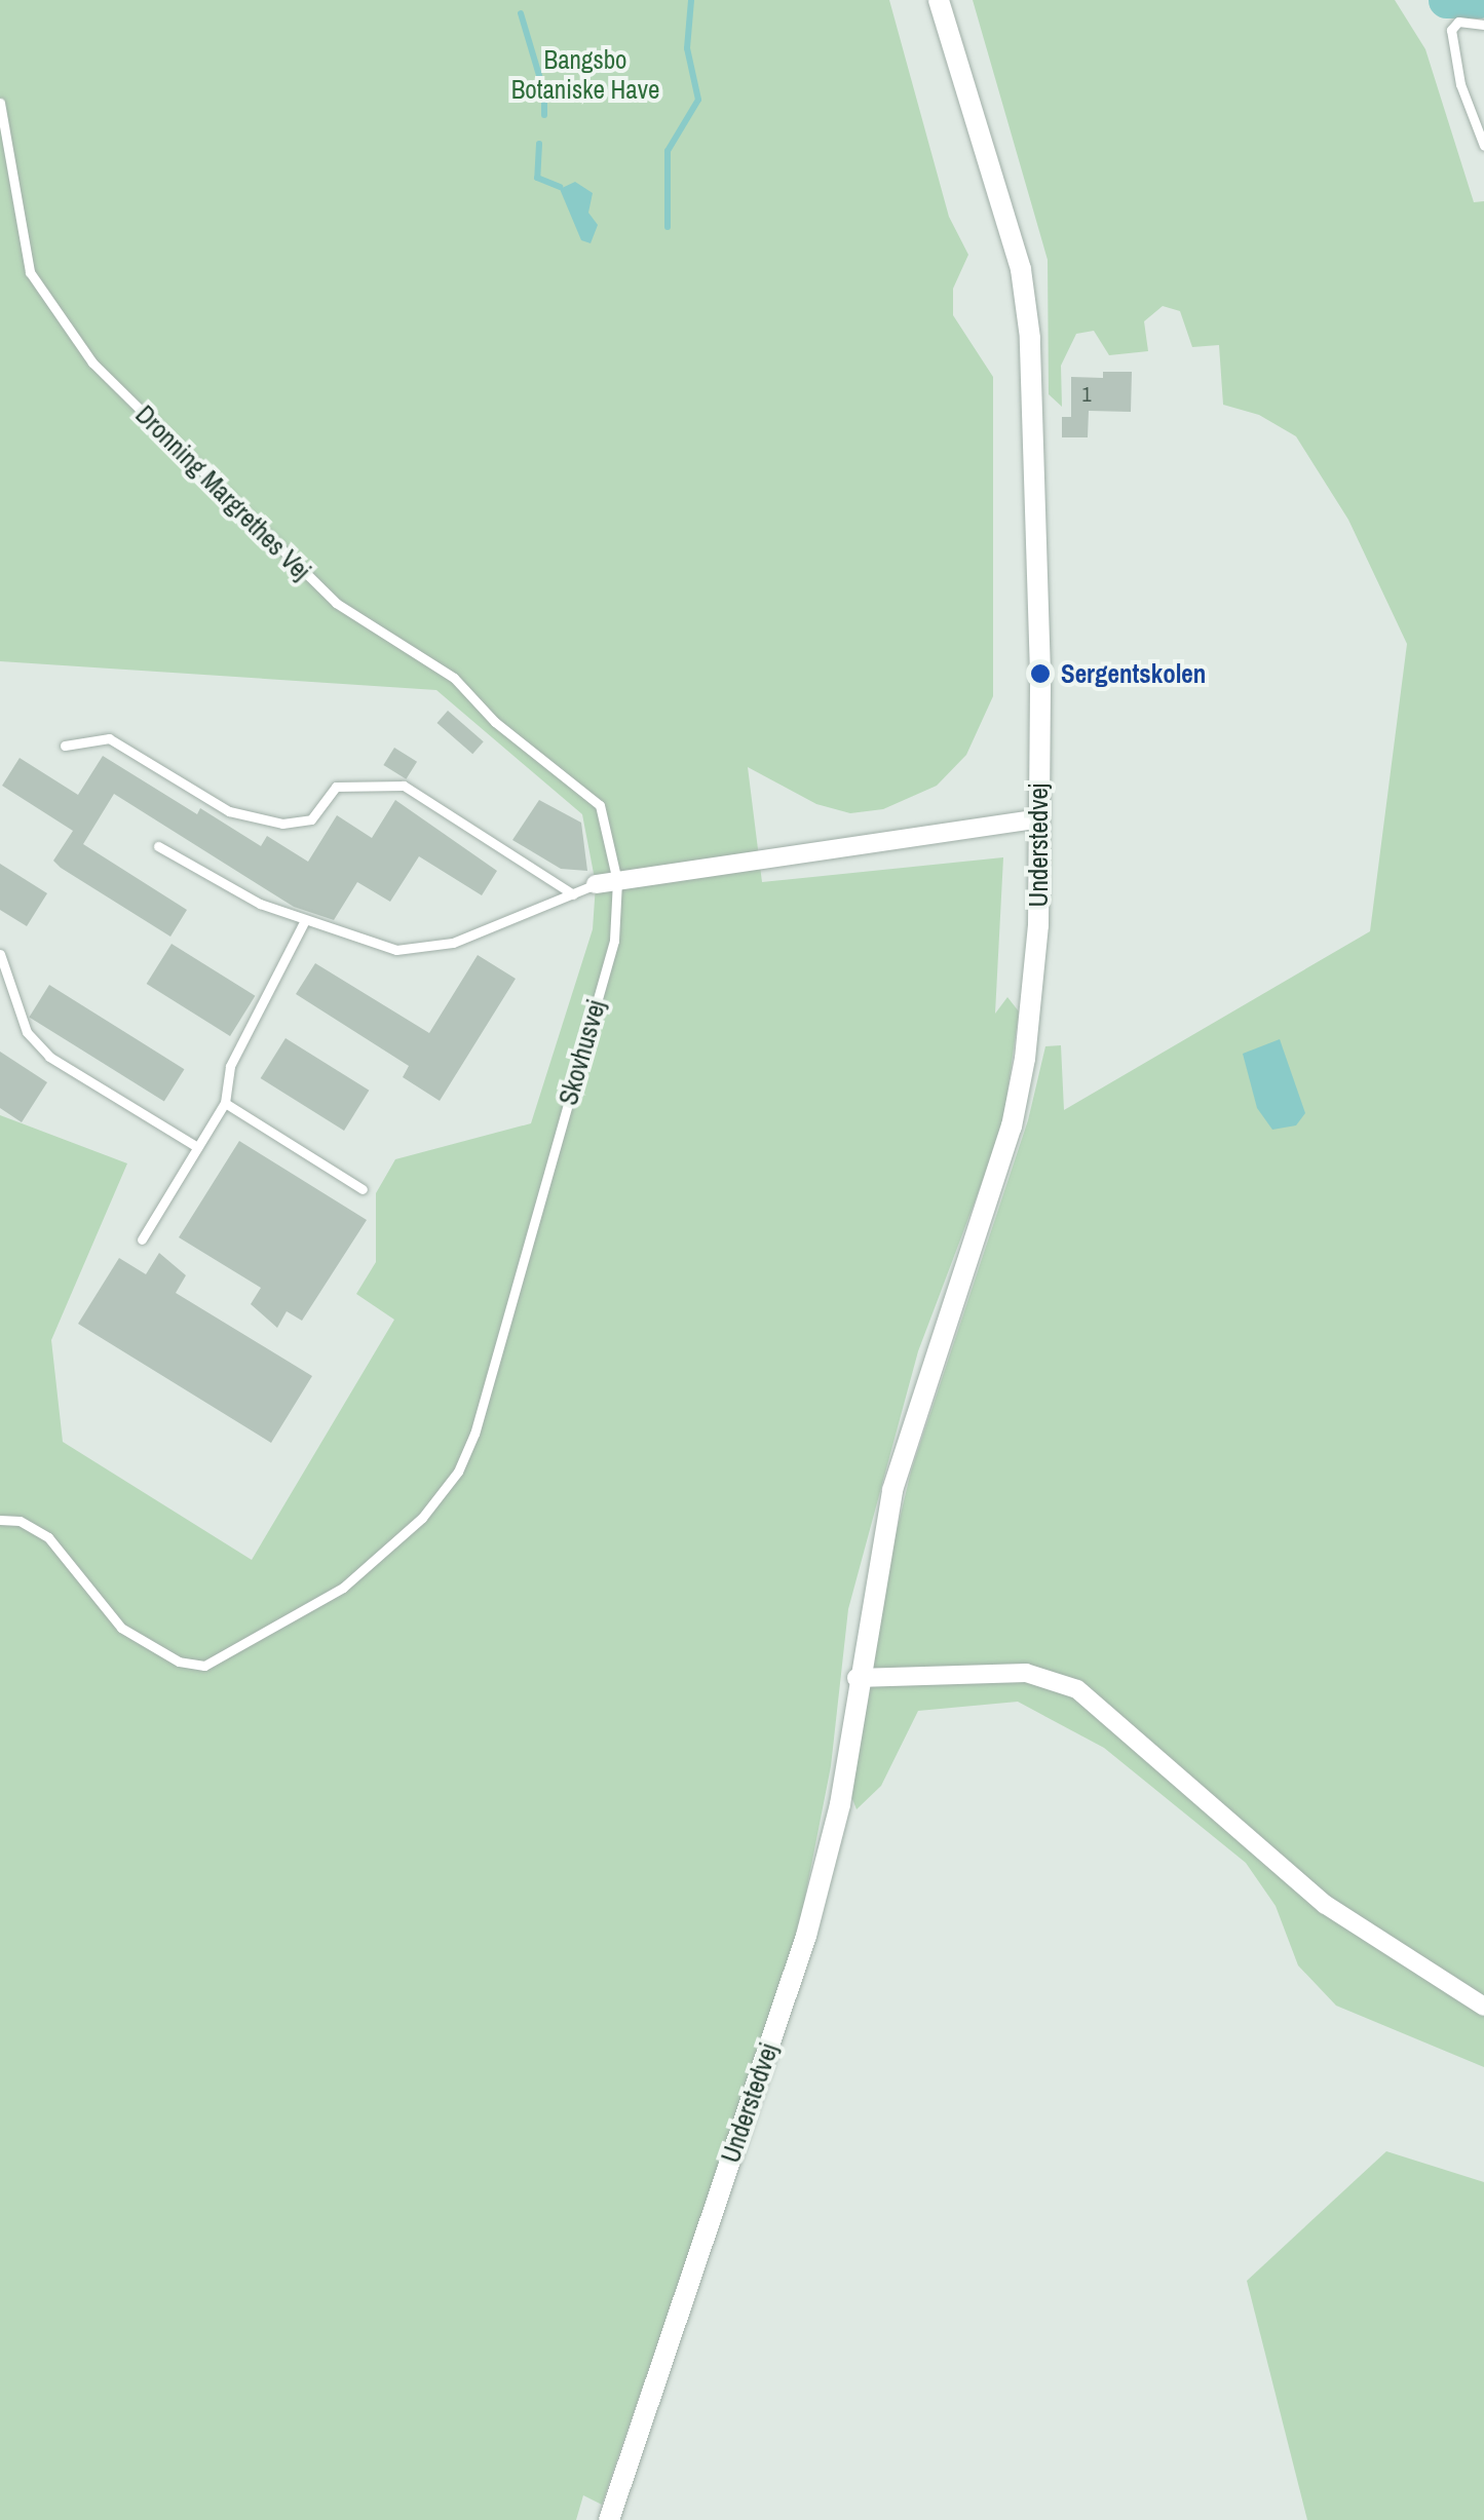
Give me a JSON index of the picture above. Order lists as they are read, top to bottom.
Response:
{
  "streets": {
    "street": ["Understedvej"],
    "lane": ["Dronning Margrethes Vej", "Skovhusvej"]
  },
  "crossings": [
    ["Dronning Margrethes Vej", "Skovhusvej"]
  ],
  "parks": ["Bangsbo Botaniske Have"],
  "places": ["Sergentskolen"],
  "house_numbers": ["1"]
}
